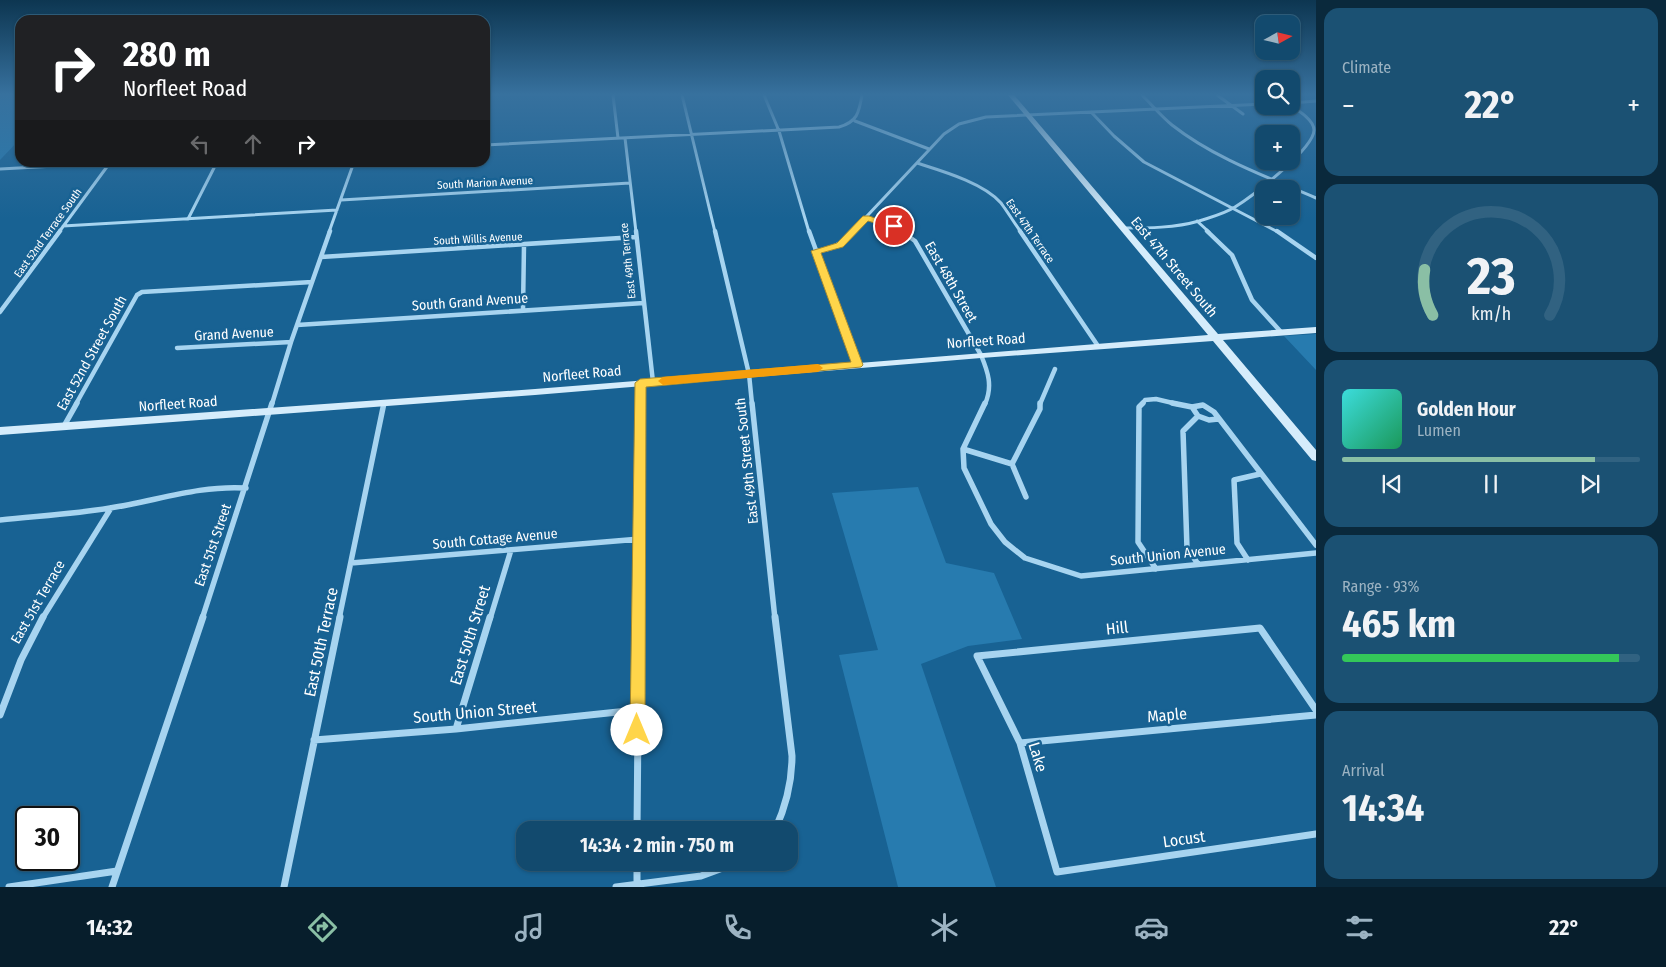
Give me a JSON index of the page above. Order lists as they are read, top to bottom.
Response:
{
  "streets": {
    "street": [
      "South Marion Avenue",
      "East 47th Terrace",
      "East 52nd Terrace South",
      "South Willis Avenue",
      "East 49th Terrace",
      "East 47th Street South",
      "East 48th Street",
      "South Grand Avenue",
      "Grand Avenue",
      "Norfleet Road",
      "East 52nd Street South",
      "East 49th Street South",
      "South Cottage Avenue",
      "East 51st Street",
      "South Union Avenue",
      "East 51st Terrace",
      "Hill",
      "East 50th Street",
      "East 50th Terrace",
      "South Union Street",
      "Maple",
      "Lake",
      "Locust"
    ]
  },
  "crossings": [
    ["South Marion Avenue", "East 49th Terrace"],
    ["South Marion Avenue", "East 51st Street"],
    ["East 47th Terrace", "Norfleet Road"],
    ["South Willis Avenue", "East 49th Terrace"],
    ["South Willis Avenue", "East 51st Street"],
    ["East 49th Terrace", "South Grand Avenue"],
    ["East 49th Terrace", "Norfleet Road"],
    ["East 47th Street South", "Norfleet Road"],
    ["East 48th Street", "Norfleet Road"],
    ["East 48th Street", "South Union Avenue"],
    ["South Grand Avenue", "East 51st Street"],
    ["Grand Avenue", "East 51st Street"],
    ["Norfleet Road", "East 52nd Street South"],
    ["Norfleet Road", "East 49th Street South"],
    ["Norfleet Road", "East 51st Street"],
    ["Norfleet Road", "East 50th Terrace"],
    ["East 52nd Street South", "East 51st Street"],
    ["South Cottage Avenue", "East 50th Street"],
    ["South Cottage Avenue", "East 50th Terrace"],
    ["Hill", "Lake"],
    ["East 50th Street", "South Union Street"],
    ["East 50th Terrace", "South Union Street"],
    ["Maple", "Lake"],
    ["Lake", "Locust"]
  ],
  "north": "right",
  "page": {
    "tile": [
      "Climate",
      ["Range · 93%", "465 km"],
      ["Arrival", "14:34"]
    ],
    "map_buttons": ["+", "−"],
    "turn": ["280 m", "Norfleet Road"],
    "heat": ["−", "22°", "+"],
    "song": ["Golden Hour", "Lumen"],
    "limit": "30",
    "trip": "14:34 · 2 min · 750 m",
    "tabs": ["14:32", "22°"],
    "gauge": ["23", "km/h"]
  }
}
